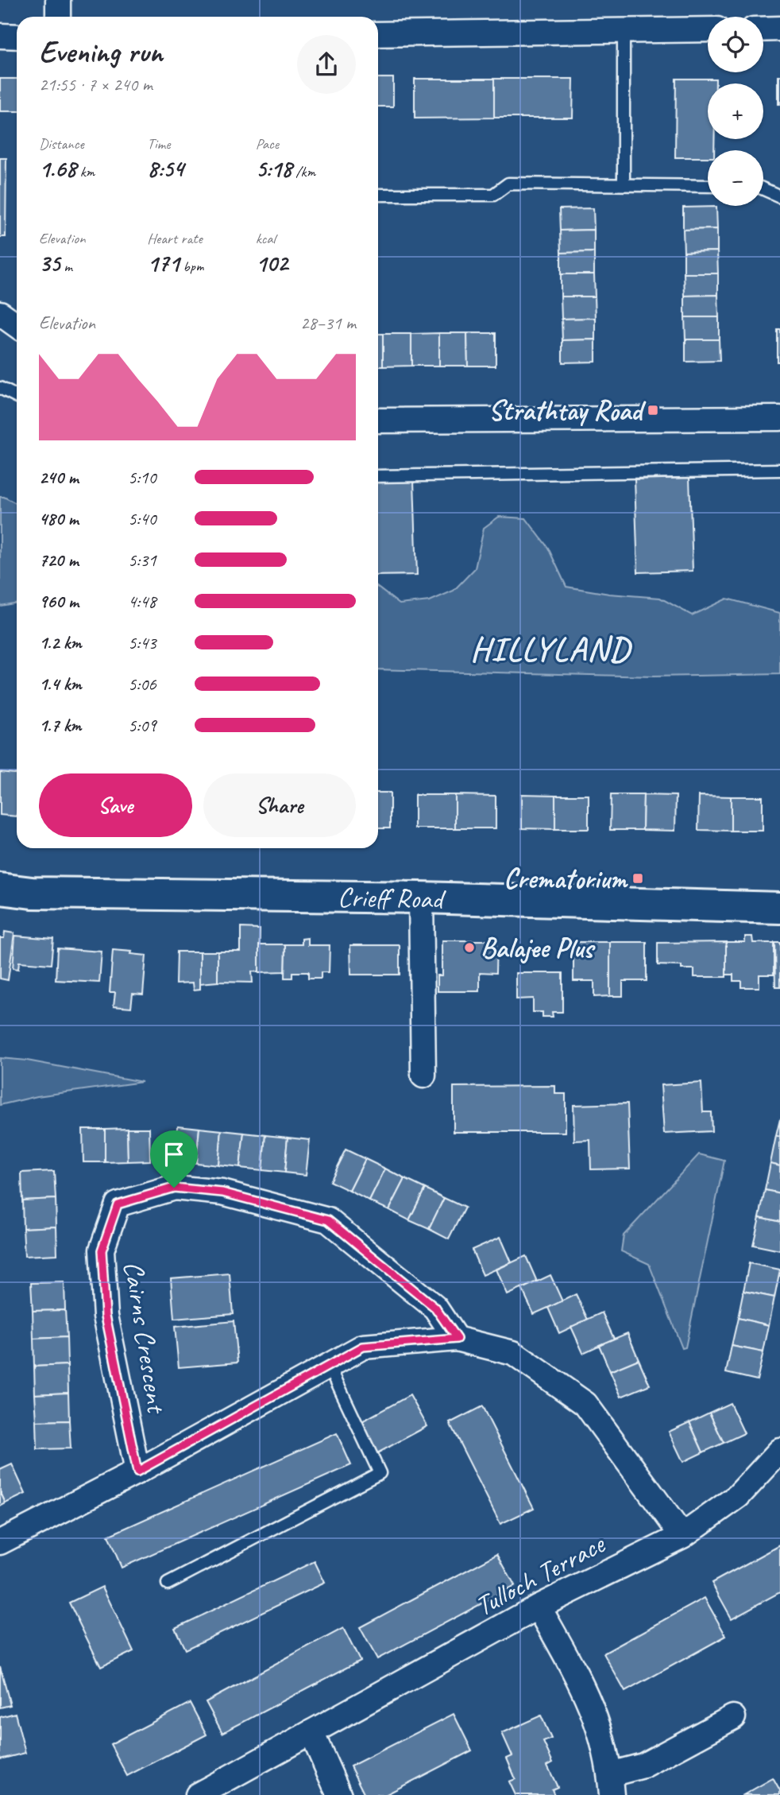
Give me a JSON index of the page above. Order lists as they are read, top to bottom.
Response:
{
  "streets": {
    "main road": ["Crieff Road"],
    "street": ["Cairns Crescent", "Tulloch Terrace"]
  },
  "crossings": [
    ["Cairns Crescent", "Tulloch Terrace"]
  ],
  "districts": ["HILLYLAND"],
  "places": {
    "transit": ["Strathtay Road", "Crematorium"],
    "other": ["Balajee Plus"]
  },
  "page": {
    "map_buttons": ["+", "−"],
    "heading": ["Evening run", "21:55 · 7 × 240 m"],
    "stats": [
      ["Distance", "1.68 km"],
      ["Time", "8:54"],
      ["Pace", "5:18 /km"],
      ["Elevation", "35 m"],
      ["Heart rate", "171 bpm"],
      ["kcal", "102"]
    ],
    "chart": ["Elevation", "28–31 m"],
    "list": [
      {
        "name": "240 m",
        "note": "5:10"
      },
      {
        "name": "480 m",
        "note": "5:40"
      },
      {
        "name": "720 m",
        "note": "5:31"
      },
      {
        "name": "960 m",
        "note": "4:48"
      },
      {
        "name": "1.2 km",
        "note": "5:43"
      },
      {
        "name": "1.4 km",
        "note": "5:06"
      },
      {
        "name": "1.7 km",
        "note": "5:09"
      }
    ],
    "buttons": ["Save", "Share"]
  }
}
